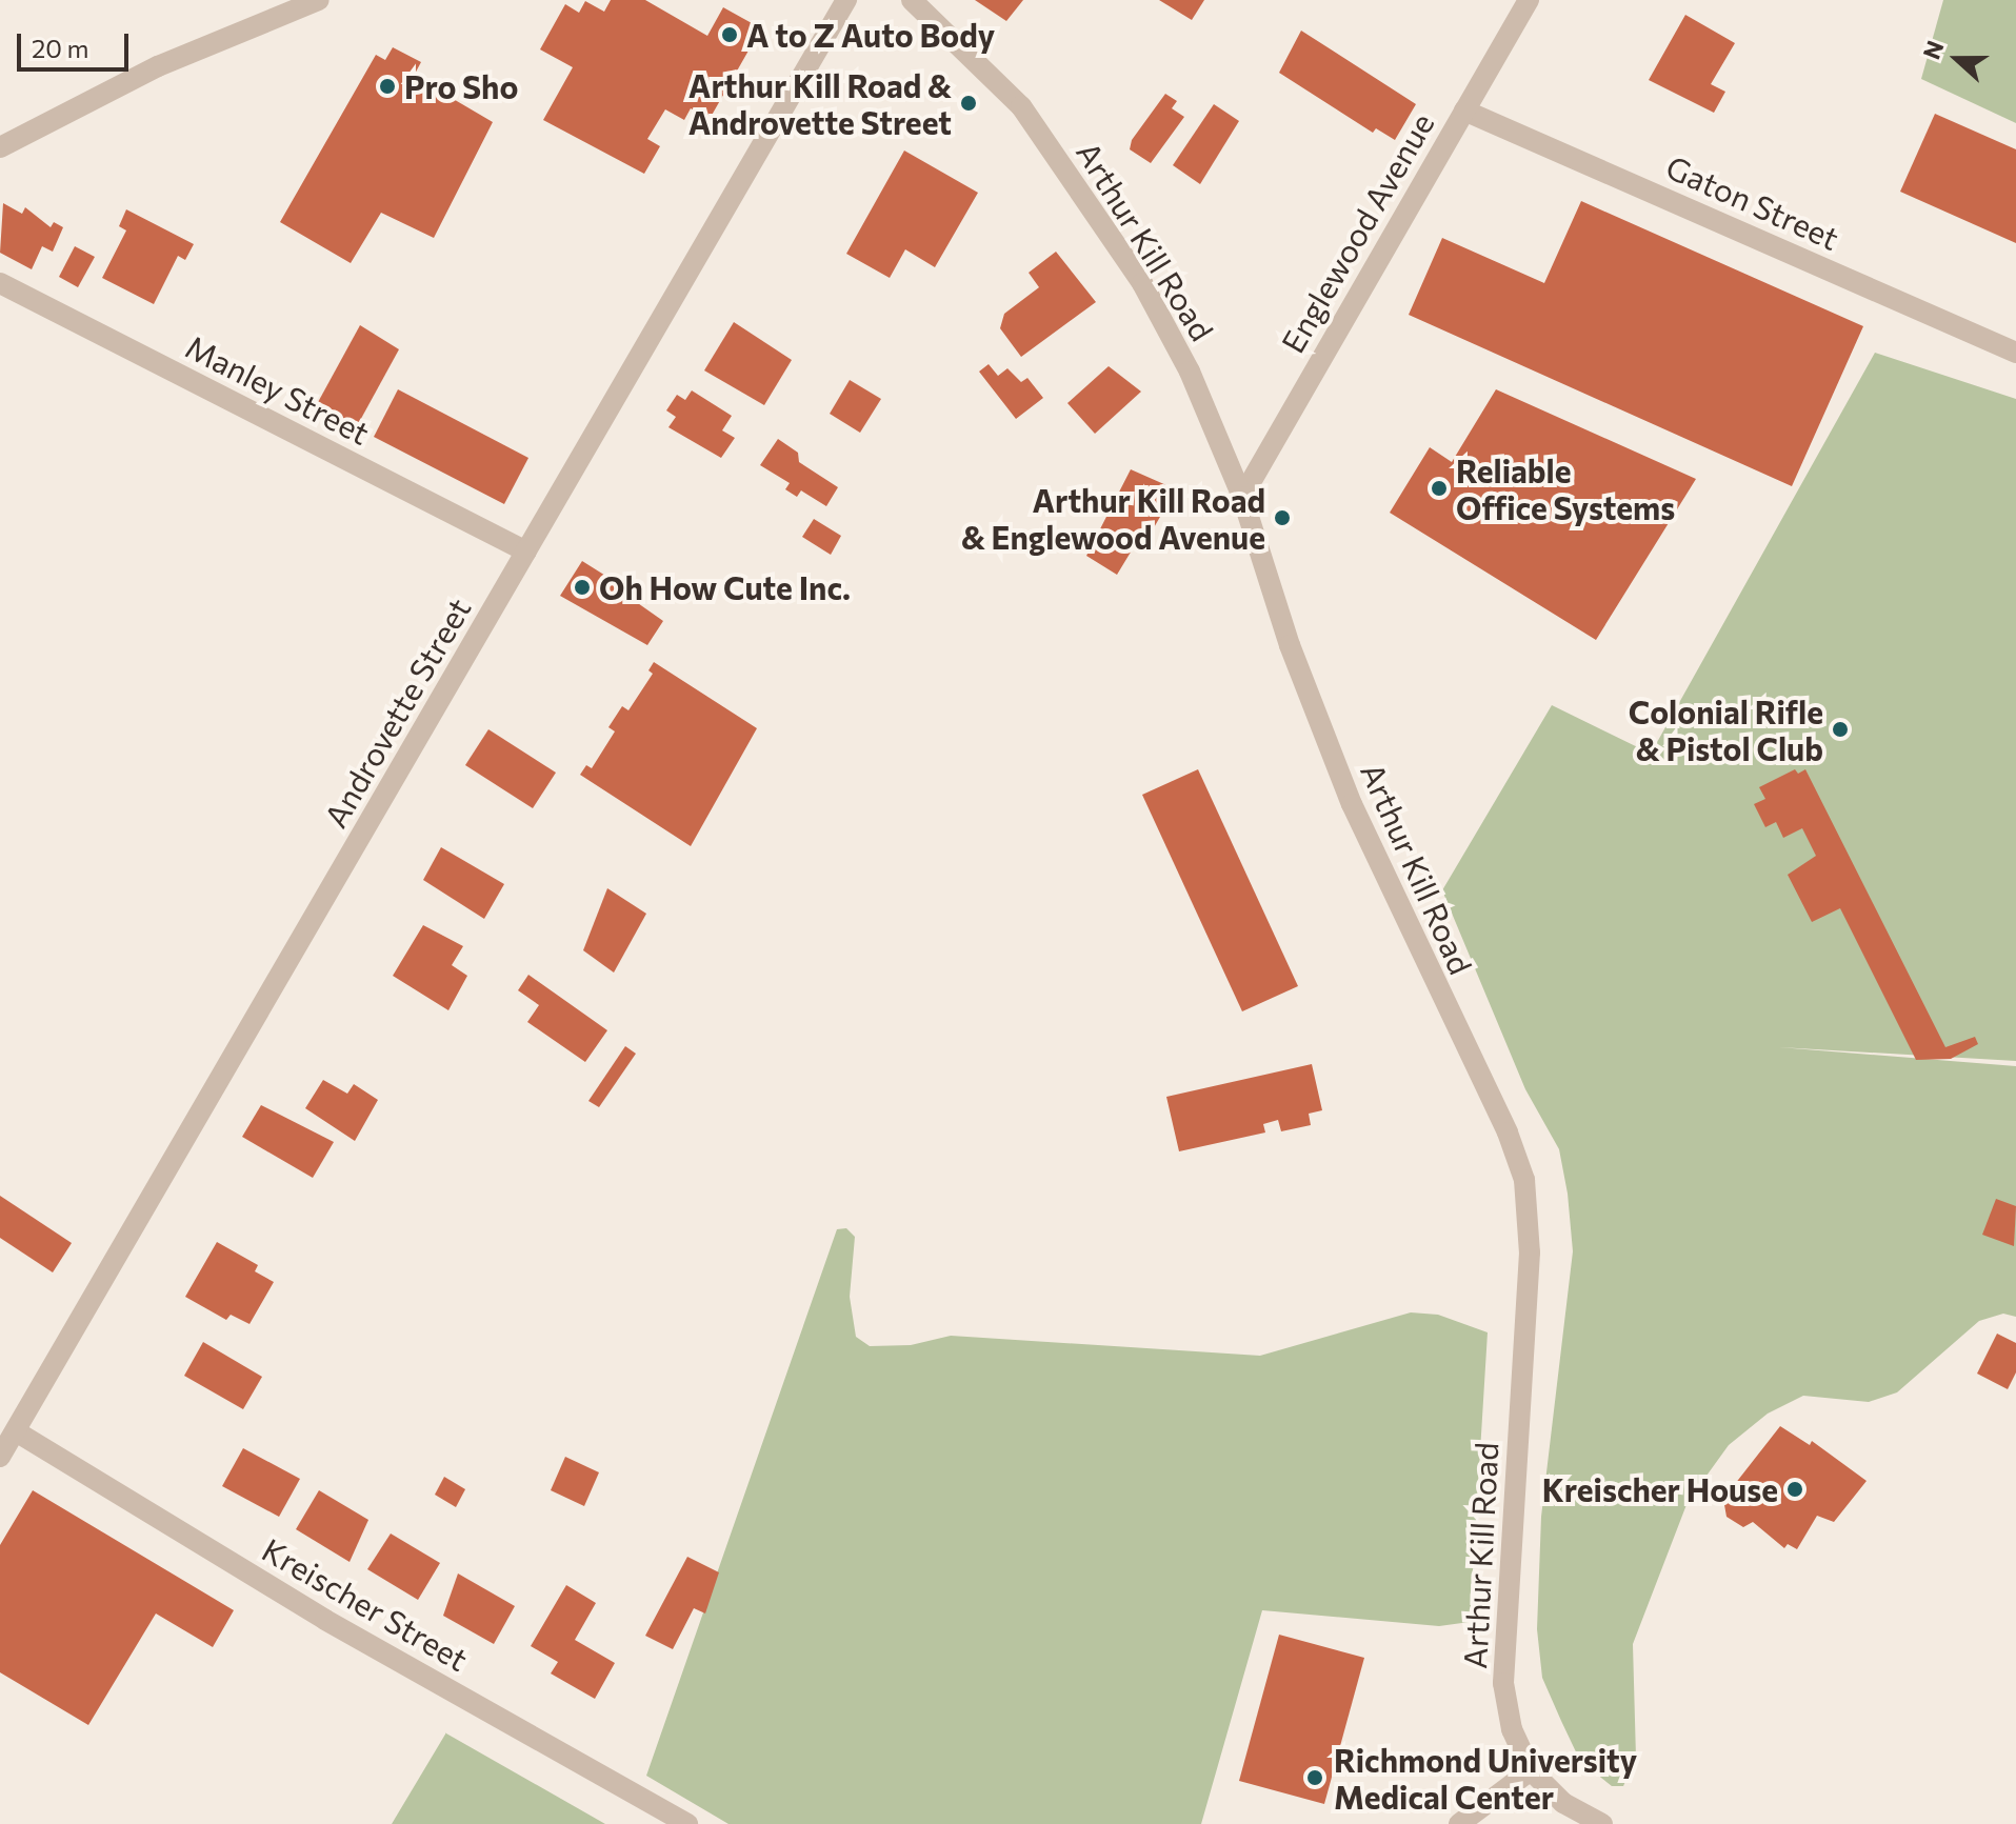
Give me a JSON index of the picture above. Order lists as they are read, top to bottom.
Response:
{
  "streets": {
    "street": [
      "Gaton Street",
      "Englewood Avenue",
      "Arthur Kill Road",
      "Manley Street",
      "Androvette Street",
      "Kreischer Street"
    ]
  },
  "crossings": [
    ["Gaton Street", "Englewood Avenue"],
    ["Englewood Avenue", "Arthur Kill Road"],
    ["Manley Street", "Androvette Street"],
    ["Androvette Street", "Kreischer Street"]
  ],
  "places": [
    "A to Z Auto Body",
    "Pro Sho",
    "Arthur Kill Road & Androvette Street",
    "Reliable Office Systems",
    "Arthur Kill Road & Englewood Avenue",
    "Oh How Cute Inc.",
    "Colonial Rifle & Pistol Club",
    "Kreischer House",
    "Richmond University Medical Center"
  ],
  "scale_bar": "20 m",
  "north": "left"
}
